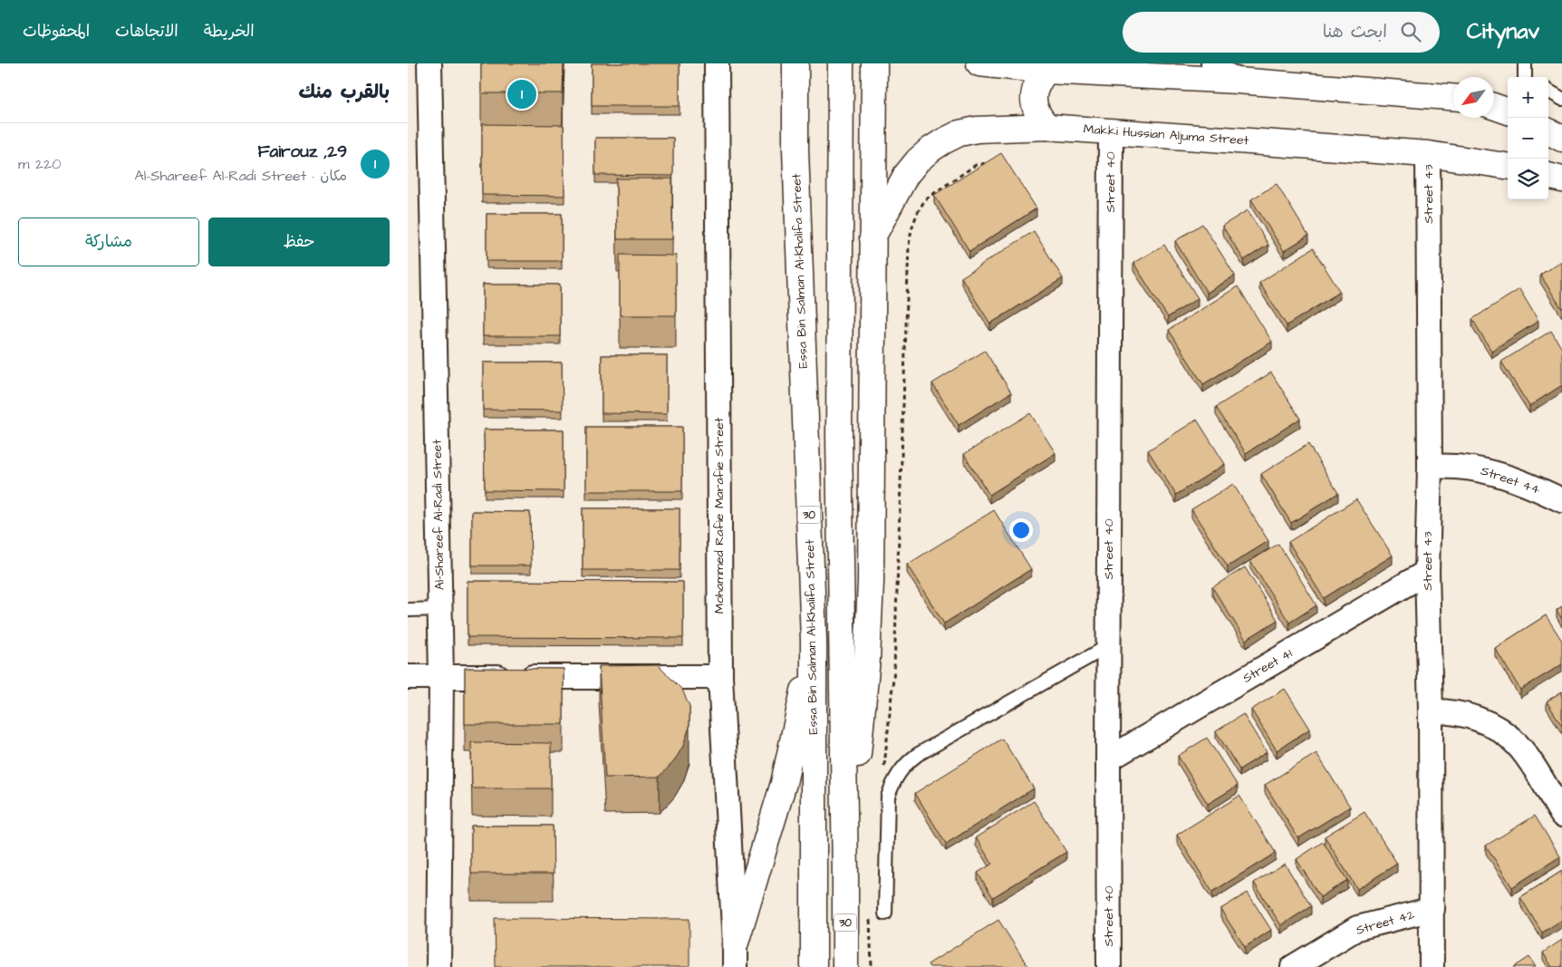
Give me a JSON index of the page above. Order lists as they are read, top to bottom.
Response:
{
  "streets": {
    "main road": ["Makki Hussian Aljuma Street", "Essa Bin Salman Al-Khalifa Street", "30"],
    "street": [
      "Street 40",
      "Street 43",
      "Street 44",
      "Al-Shareef Al-Radi Street",
      "Mohammed Rafie Marafie Street",
      "Street 41",
      "Street 42"
    ]
  },
  "crossings": [
    ["Makki Hussian Aljuma Street", "Street 40"],
    ["Makki Hussian Aljuma Street", "Street 43"],
    ["Street 40", "Street 41"],
    ["Street 43", "Street 44"],
    ["Street 43", "Street 41"],
    ["Street 43", "Street 42"]
  ],
  "north": "bottom left",
  "page": {
    "header": "Citynav",
    "search": "ابحث هنا",
    "nav": ["الخريطة", "الاتجاهات", "المحفوظات"],
    "heading": "بالقرب منك",
    "map_buttons": ["+", "−"],
    "pins": "1",
    "list": [
      {
        "mark": "1",
        "name": "29, Fairouz",
        "note": "مكان · Al-Shareef Al-Radi Street",
        "value": "220 m"
      }
    ],
    "buttons": ["حفظ", "مشاركة"]
  }
}
